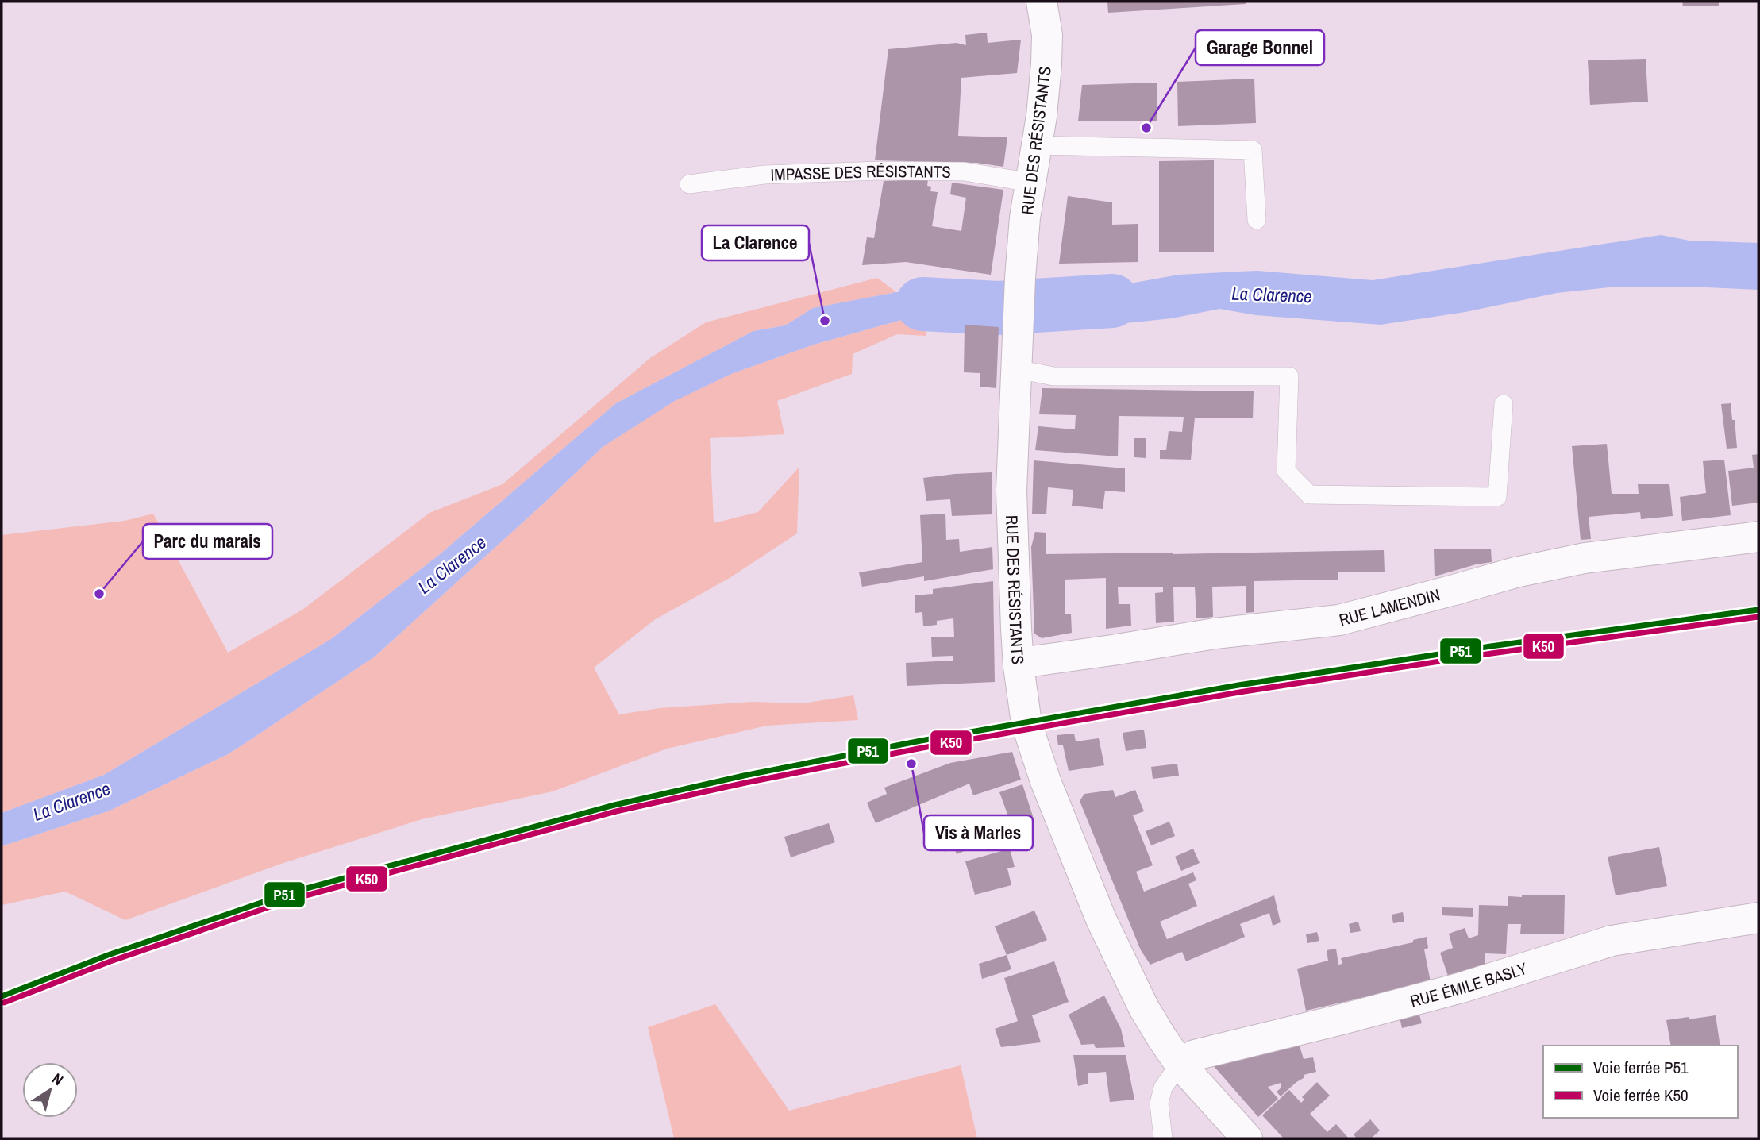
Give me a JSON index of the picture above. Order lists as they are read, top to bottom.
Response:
{
  "streets": {
    "street": ["RUE DES RÉSISTANTS", "RUE LAMENDIN", "RUE ÉMILE BASLY"],
    "lane": ["IMPASSE DES RÉSISTANTS"]
  },
  "crossings": [
    ["RUE DES RÉSISTANTS", "IMPASSE DES RÉSISTANTS"],
    ["RUE DES RÉSISTANTS", "RUE LAMENDIN"],
    ["RUE DES RÉSISTANTS", "RUE ÉMILE BASLY"]
  ],
  "water": ["La Clarence"],
  "places": [
    "Garage Bonnel",
    "La Clarence",
    "Parc du marais",
    "Vis à Marles"
  ],
  "lines": ["rail line P51", "rail line K50"],
  "legend": ["Voie ferrée P51", "Voie ferrée K50"],
  "north": "top right"
}
